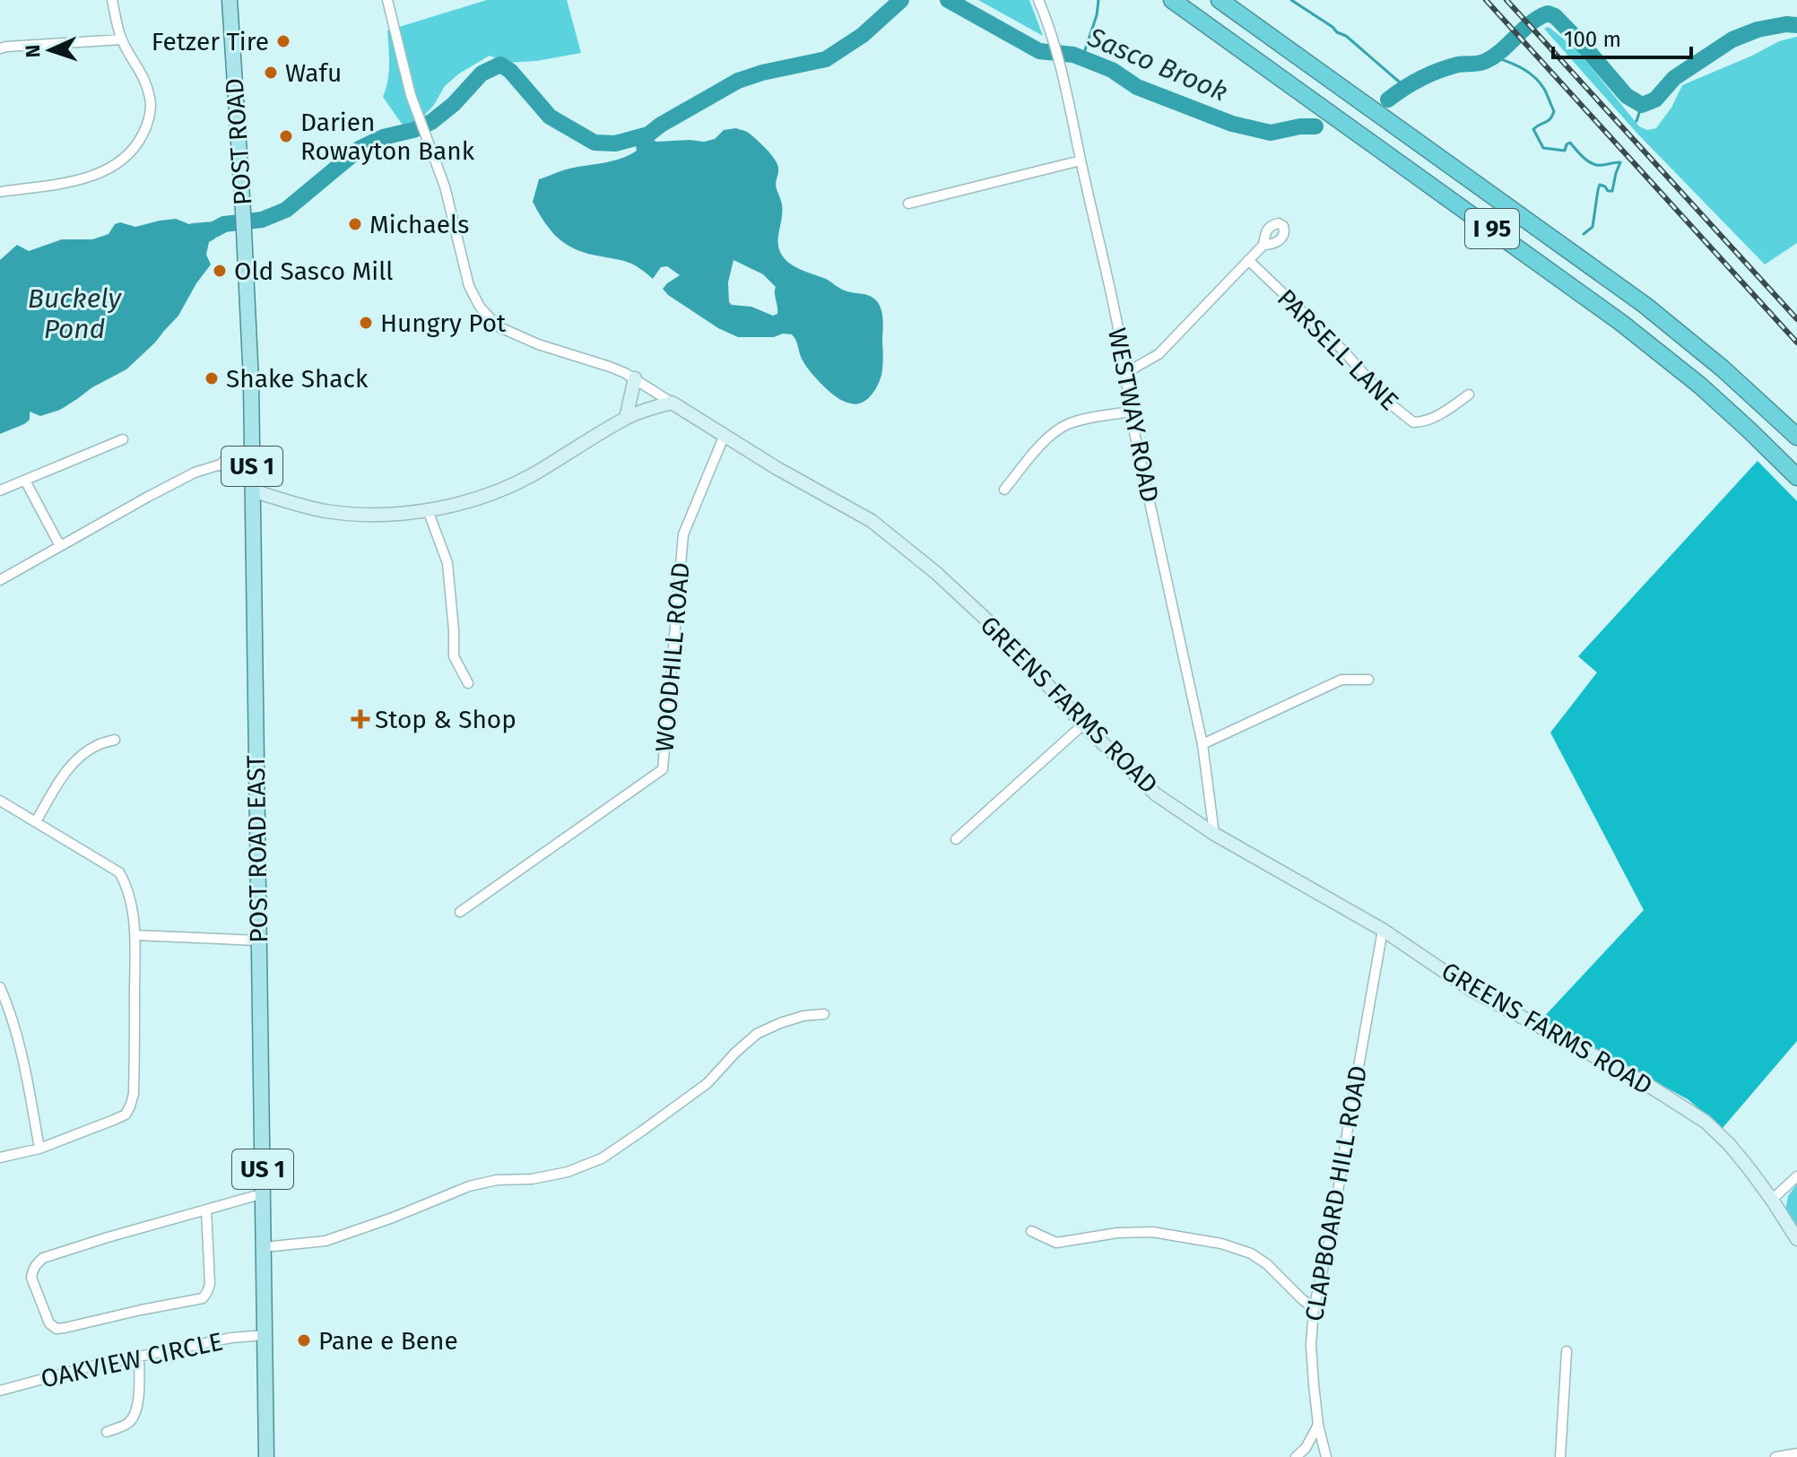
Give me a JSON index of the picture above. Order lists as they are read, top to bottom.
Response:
{
  "streets": {
    "highway": ["I 95"],
    "main road": ["POST ROAD", "US 1", "POST ROAD EAST"],
    "street": [
      "PARSELL LANE",
      "WESTWAY ROAD",
      "WOODHILL ROAD",
      "GREENS FARMS ROAD",
      "CLAPBOARD HILL ROAD",
      "OAKVIEW CIRCLE"
    ]
  },
  "crossings": [
    ["POST ROAD", "POST ROAD EAST"],
    ["WESTWAY ROAD", "GREENS FARMS ROAD"],
    ["WOODHILL ROAD", "GREENS FARMS ROAD"],
    ["GREENS FARMS ROAD", "CLAPBOARD HILL ROAD"],
    ["POST ROAD EAST", "OAKVIEW CIRCLE"]
  ],
  "water": ["Sasco Brook", "Buckely Pond"],
  "places": {
    "other": [
      "Fetzer Tire",
      "Wafu",
      "Darien Rowayton Bank",
      "Michaels",
      "Old Sasco Mill",
      "Hungry Pot",
      "Shake Shack",
      "Pane e Bene"
    ],
    "health": ["Stop & Shop"]
  },
  "scale_bar": "100 m",
  "north": "left"
}
